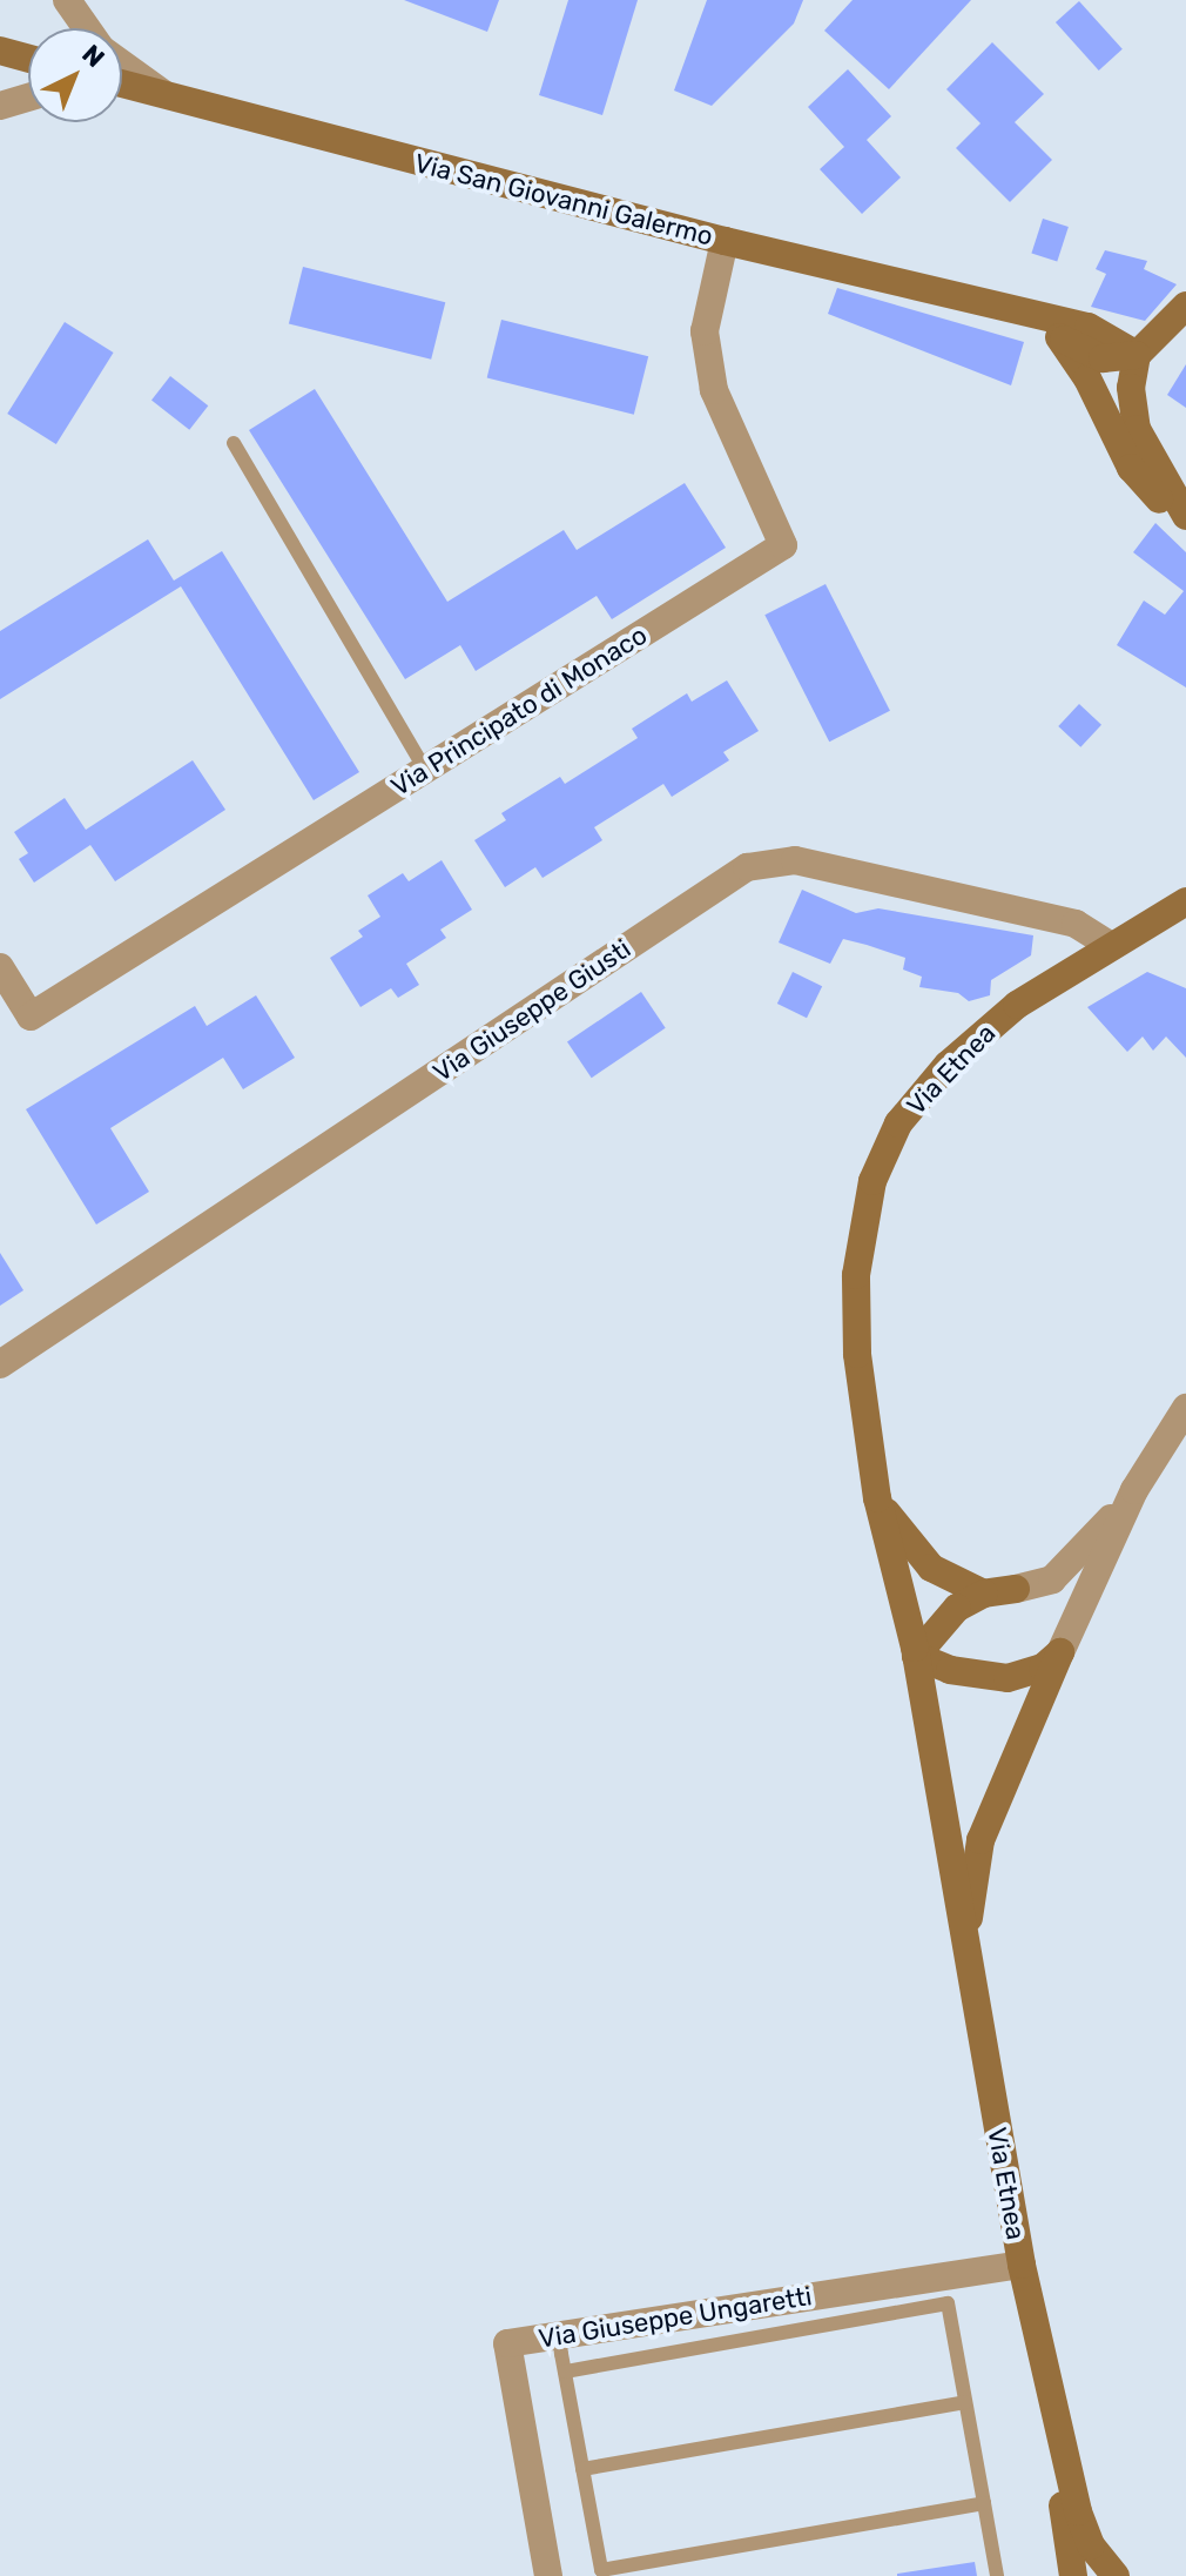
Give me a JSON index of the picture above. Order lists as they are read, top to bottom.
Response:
{
  "streets": {
    "main road": ["Via San Giovanni Galermo", "Via Etnea"],
    "street": ["Via Principato di Monaco", "Via Giuseppe Giusti", "Via Giuseppe Ungaretti"]
  },
  "crossings": [
    ["Via San Giovanni Galermo", "Via Principato di Monaco"],
    ["Via Giuseppe Giusti", "Via Etnea"],
    ["Via Etnea", "Via Giuseppe Ungaretti"]
  ],
  "north": "top right"
}
